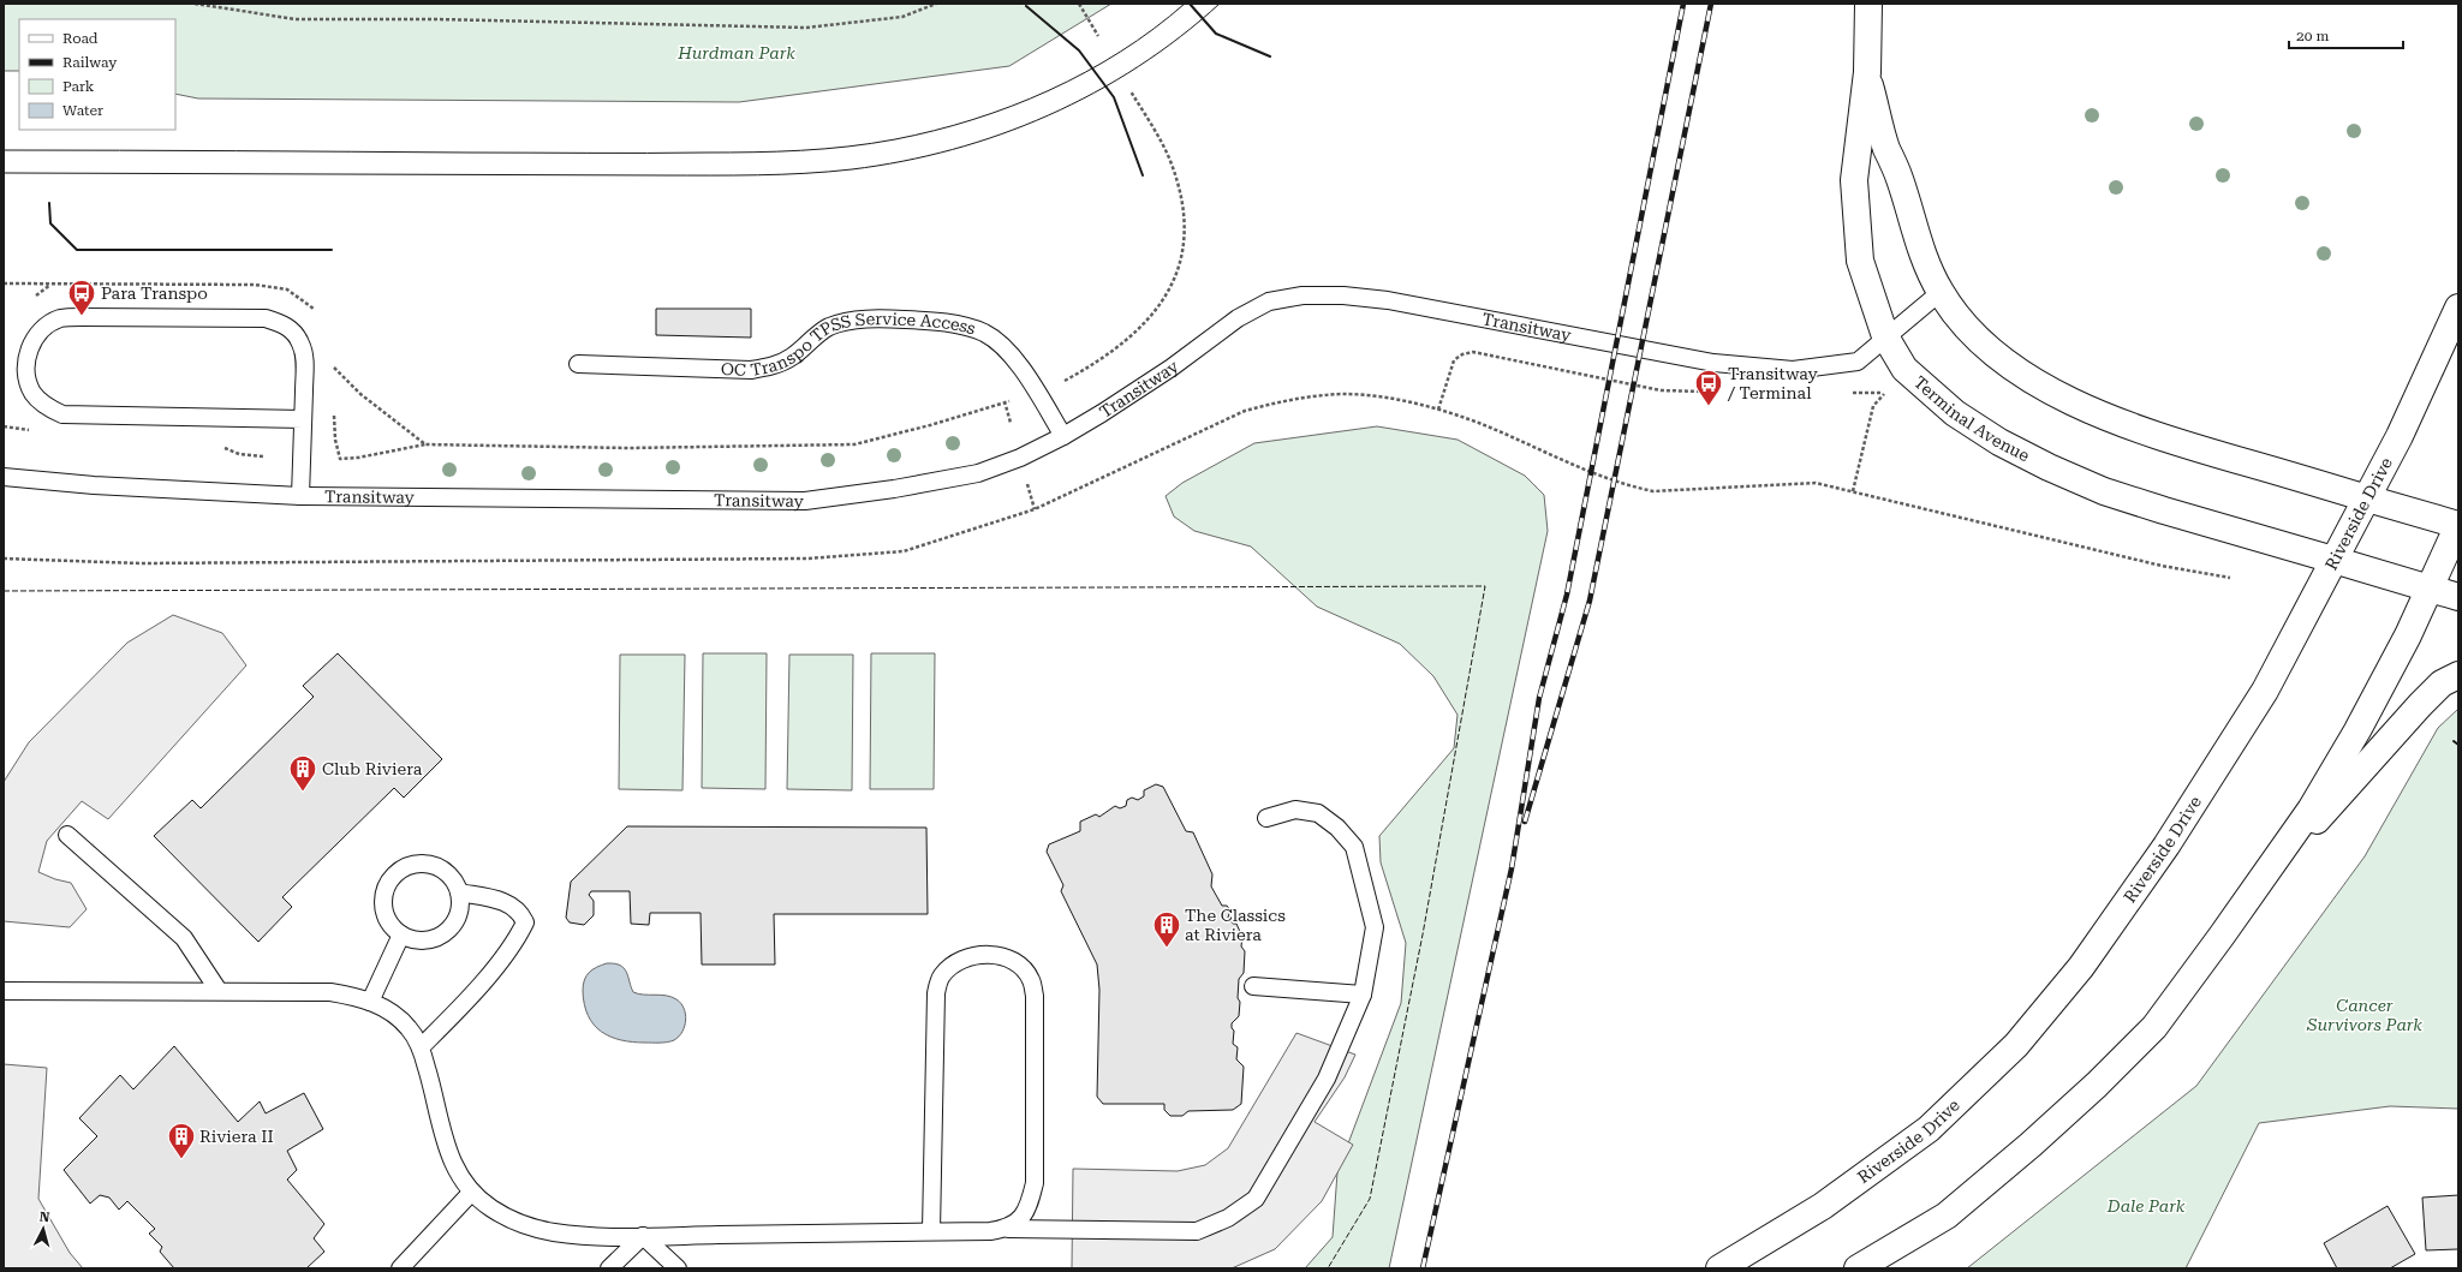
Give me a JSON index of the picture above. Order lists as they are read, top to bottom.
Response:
{
  "streets": {
    "main road": ["Terminal Avenue", "Riverside Drive"],
    "lane": ["Transitway", "OC Transpo TPSS Service Access"]
  },
  "crossings": [
    ["Transitway", "OC Transpo TPSS Service Access"],
    ["Transitway", "Terminal Avenue"],
    ["Terminal Avenue", "Riverside Drive"]
  ],
  "parks": ["Hurdman Park", "Cancer Survivors Park", "Dale Park"],
  "places": {
    "bus stop": ["Para Transpo", "Transitway / Terminal"],
    "building": ["Club Riviera", "The Classics at Riviera", "Riviera II"]
  },
  "legend": [
    "Road",
    "Railway",
    "Park",
    "Water"
  ],
  "scale_bar": "20 m",
  "north": "top"
}
